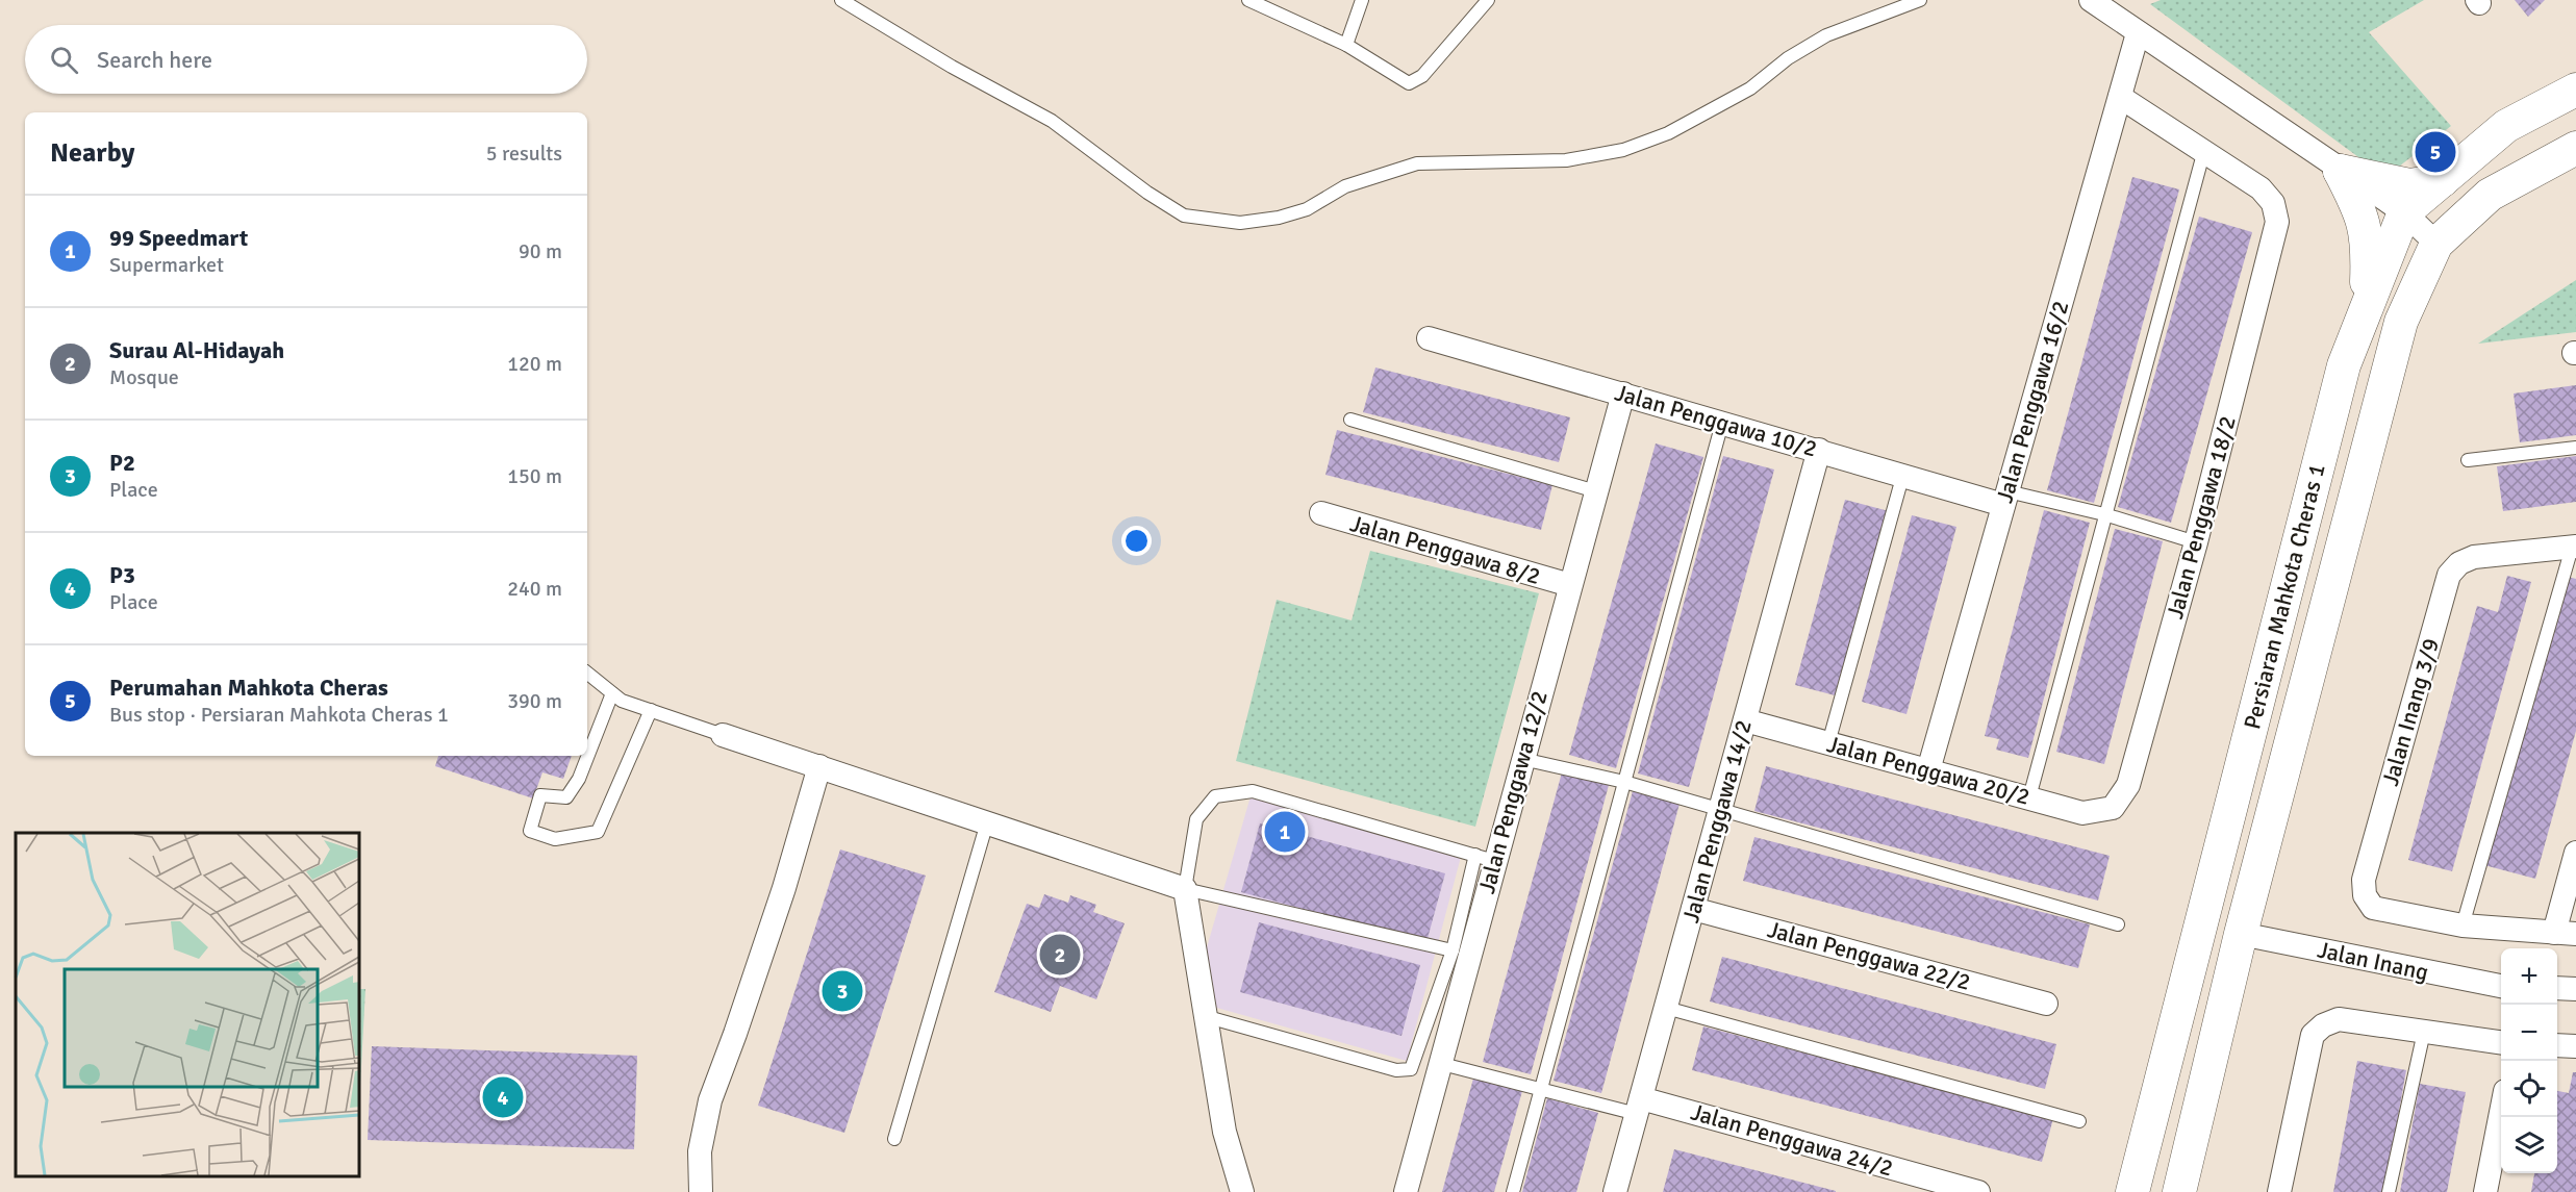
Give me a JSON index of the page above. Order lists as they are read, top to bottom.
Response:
{
  "streets": {
    "main road": ["Persiaran Mahkota Cheras 1"],
    "street": [
      "Jalan Penggawa 16/2",
      "Jalan Penggawa 10/2",
      "Jalan Penggawa 18/2",
      "Jalan Penggawa 8/2",
      "Jalan Inang 3/9",
      "Jalan Penggawa 20/2",
      "Jalan Penggawa 12/2",
      "Jalan Penggawa 14/2",
      "Jalan Penggawa 22/2",
      "Jalan Inang",
      "Jalan Penggawa 24/2"
    ]
  },
  "crossings": [
    ["Jalan Penggawa 16/2", "Jalan Penggawa 10/2"],
    ["Jalan Penggawa 16/2", "Jalan Penggawa 20/2"],
    ["Jalan Penggawa 10/2", "Jalan Penggawa 12/2"],
    ["Jalan Penggawa 10/2", "Jalan Penggawa 14/2"],
    ["Jalan Penggawa 18/2", "Jalan Penggawa 20/2"],
    ["Jalan Penggawa 8/2", "Jalan Penggawa 12/2"],
    ["Persiaran Mahkota Cheras 1", "Jalan Inang"],
    ["Jalan Penggawa 20/2", "Jalan Penggawa 14/2"],
    ["Jalan Penggawa 14/2", "Jalan Penggawa 22/2"],
    ["Jalan Penggawa 14/2", "Jalan Penggawa 24/2"]
  ],
  "page": {
    "search": "Search here",
    "heading": ["Nearby", "5 results"],
    "pins": [
      "5",
      "1",
      "2",
      "3",
      "4"
    ],
    "list": [
      {
        "mark": "1",
        "name": "99 Speedmart",
        "note": "Supermarket",
        "value": "90 m"
      },
      {
        "mark": "2",
        "name": "Surau Al-Hidayah",
        "note": "Mosque",
        "value": "120 m"
      },
      {
        "mark": "3",
        "name": "P2",
        "note": "Place",
        "value": "150 m"
      },
      {
        "mark": "4",
        "name": "P3",
        "note": "Place",
        "value": "240 m"
      },
      {
        "mark": "5",
        "name": "Perumahan Mahkota Cheras",
        "note": "Bus stop · Persiaran Mahkota Cheras 1",
        "value": "390 m"
      }
    ],
    "map_buttons": ["+", "−"]
  }
}
